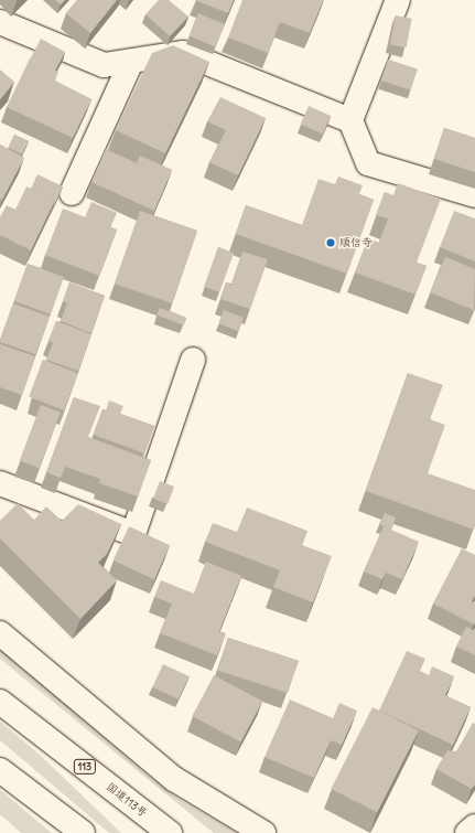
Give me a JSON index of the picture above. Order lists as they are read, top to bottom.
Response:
{
  "streets": {
    "main road": ["113", "国道113号"]
  },
  "places": ["順信寺"]
}
